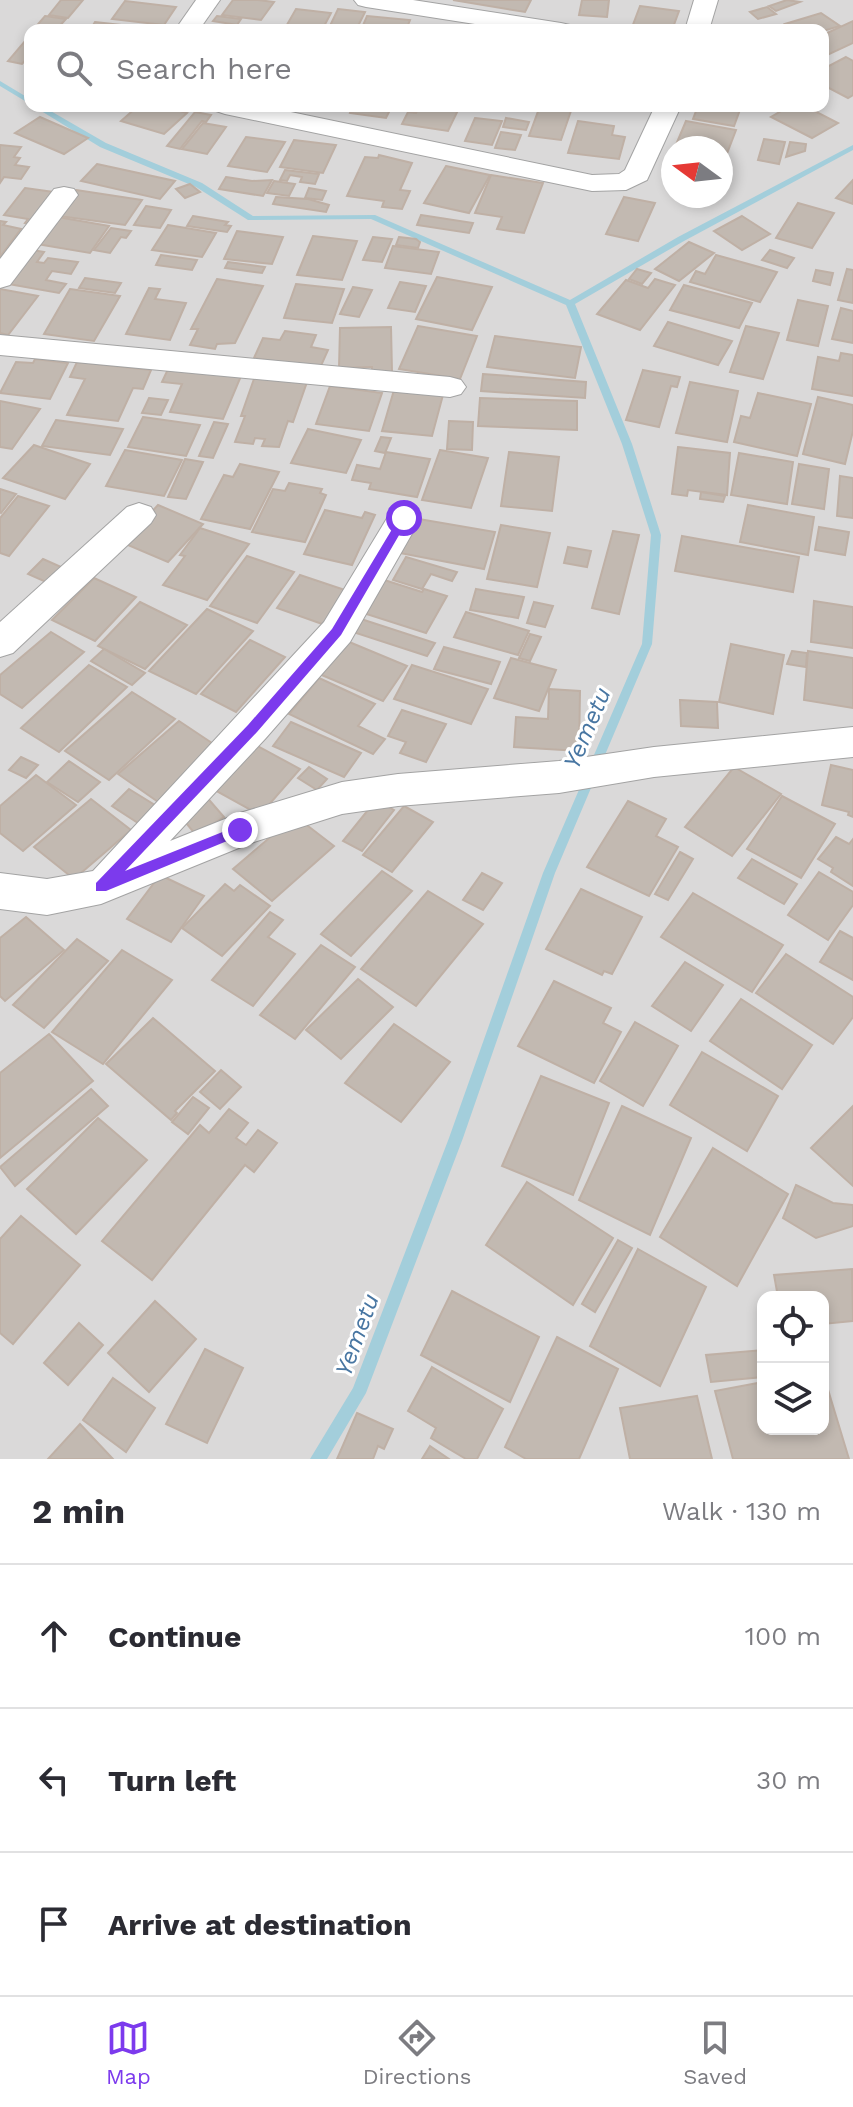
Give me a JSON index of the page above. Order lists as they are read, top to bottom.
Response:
{
  "water": ["Yemetu"],
  "north": "left",
  "page": {
    "search": "Search here",
    "heading": ["2 min", "Walk · 130 m"],
    "list": [
      ["Continue", "100 m"],
      ["Turn left", "30 m"],
      "Arrive at destination"
    ],
    "nav": ["Map", "Directions", "Saved"]
  }
}
